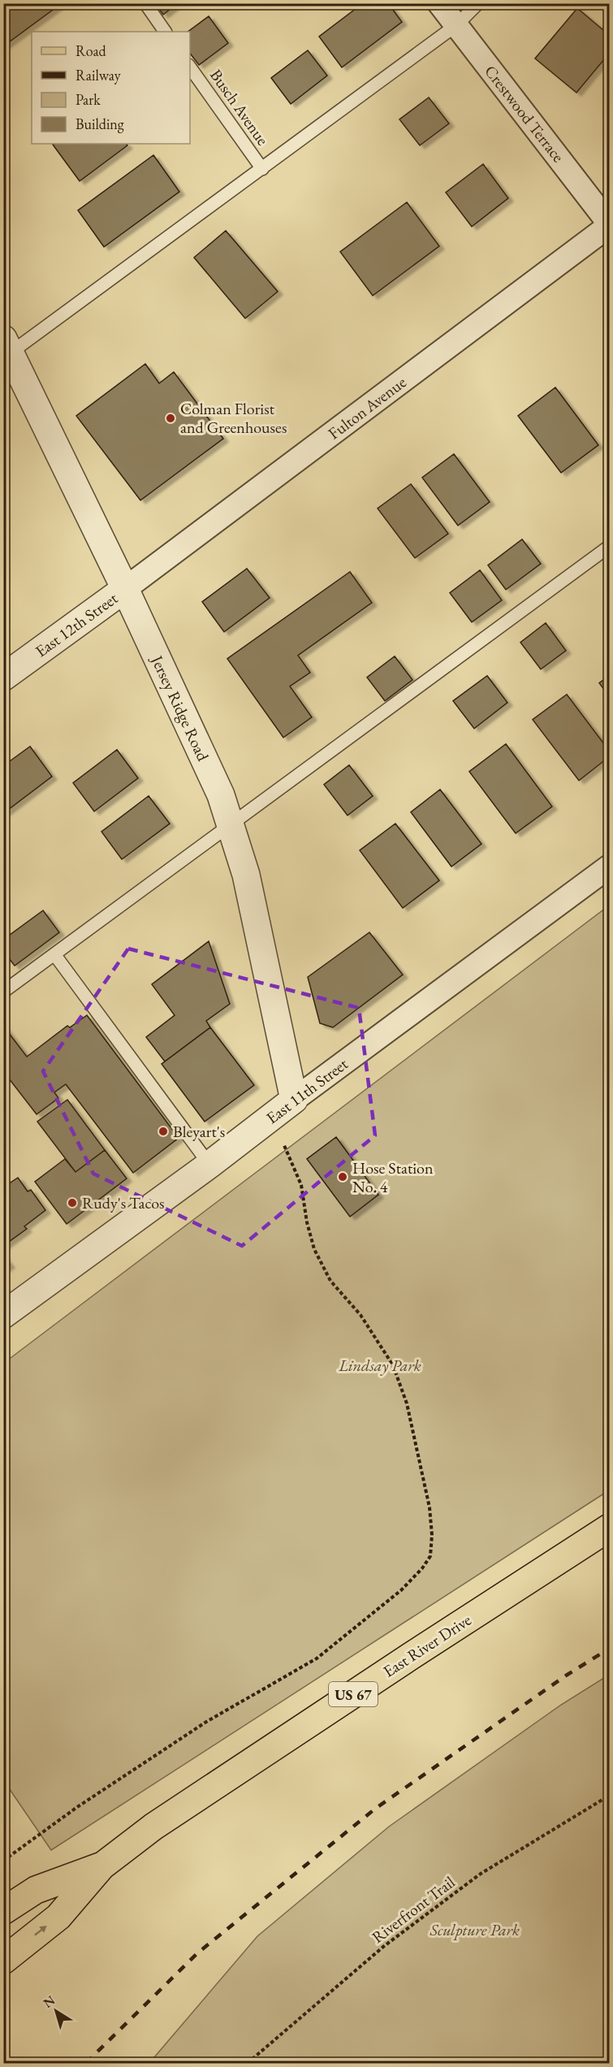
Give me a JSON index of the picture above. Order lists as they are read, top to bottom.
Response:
{
  "streets": {
    "main road": ["East River Drive", "US 67"],
    "street": [
      "Crestwood Terrace",
      "Fulton Avenue",
      "East 12th Street",
      "Jersey Ridge Road",
      "East 11th Street"
    ],
    "lane": ["Busch Avenue"],
    "path": ["Riverfront Trail"]
  },
  "crossings": [
    ["Crestwood Terrace", "Fulton Avenue"],
    ["Fulton Avenue", "East 12th Street"],
    ["Fulton Avenue", "Jersey Ridge Road"],
    ["East 12th Street", "Jersey Ridge Road"],
    ["Jersey Ridge Road", "East 11th Street"]
  ],
  "parks": ["Lindsay Park", "Sculpture Park"],
  "places": [
    "Colman Florist and Greenhouses",
    "Bleyart's",
    "Hose Station No. 4",
    "Rudy's Tacos"
  ],
  "legend": [
    "Road",
    "Railway",
    "Park",
    "Building"
  ],
  "north": "top left"
}
